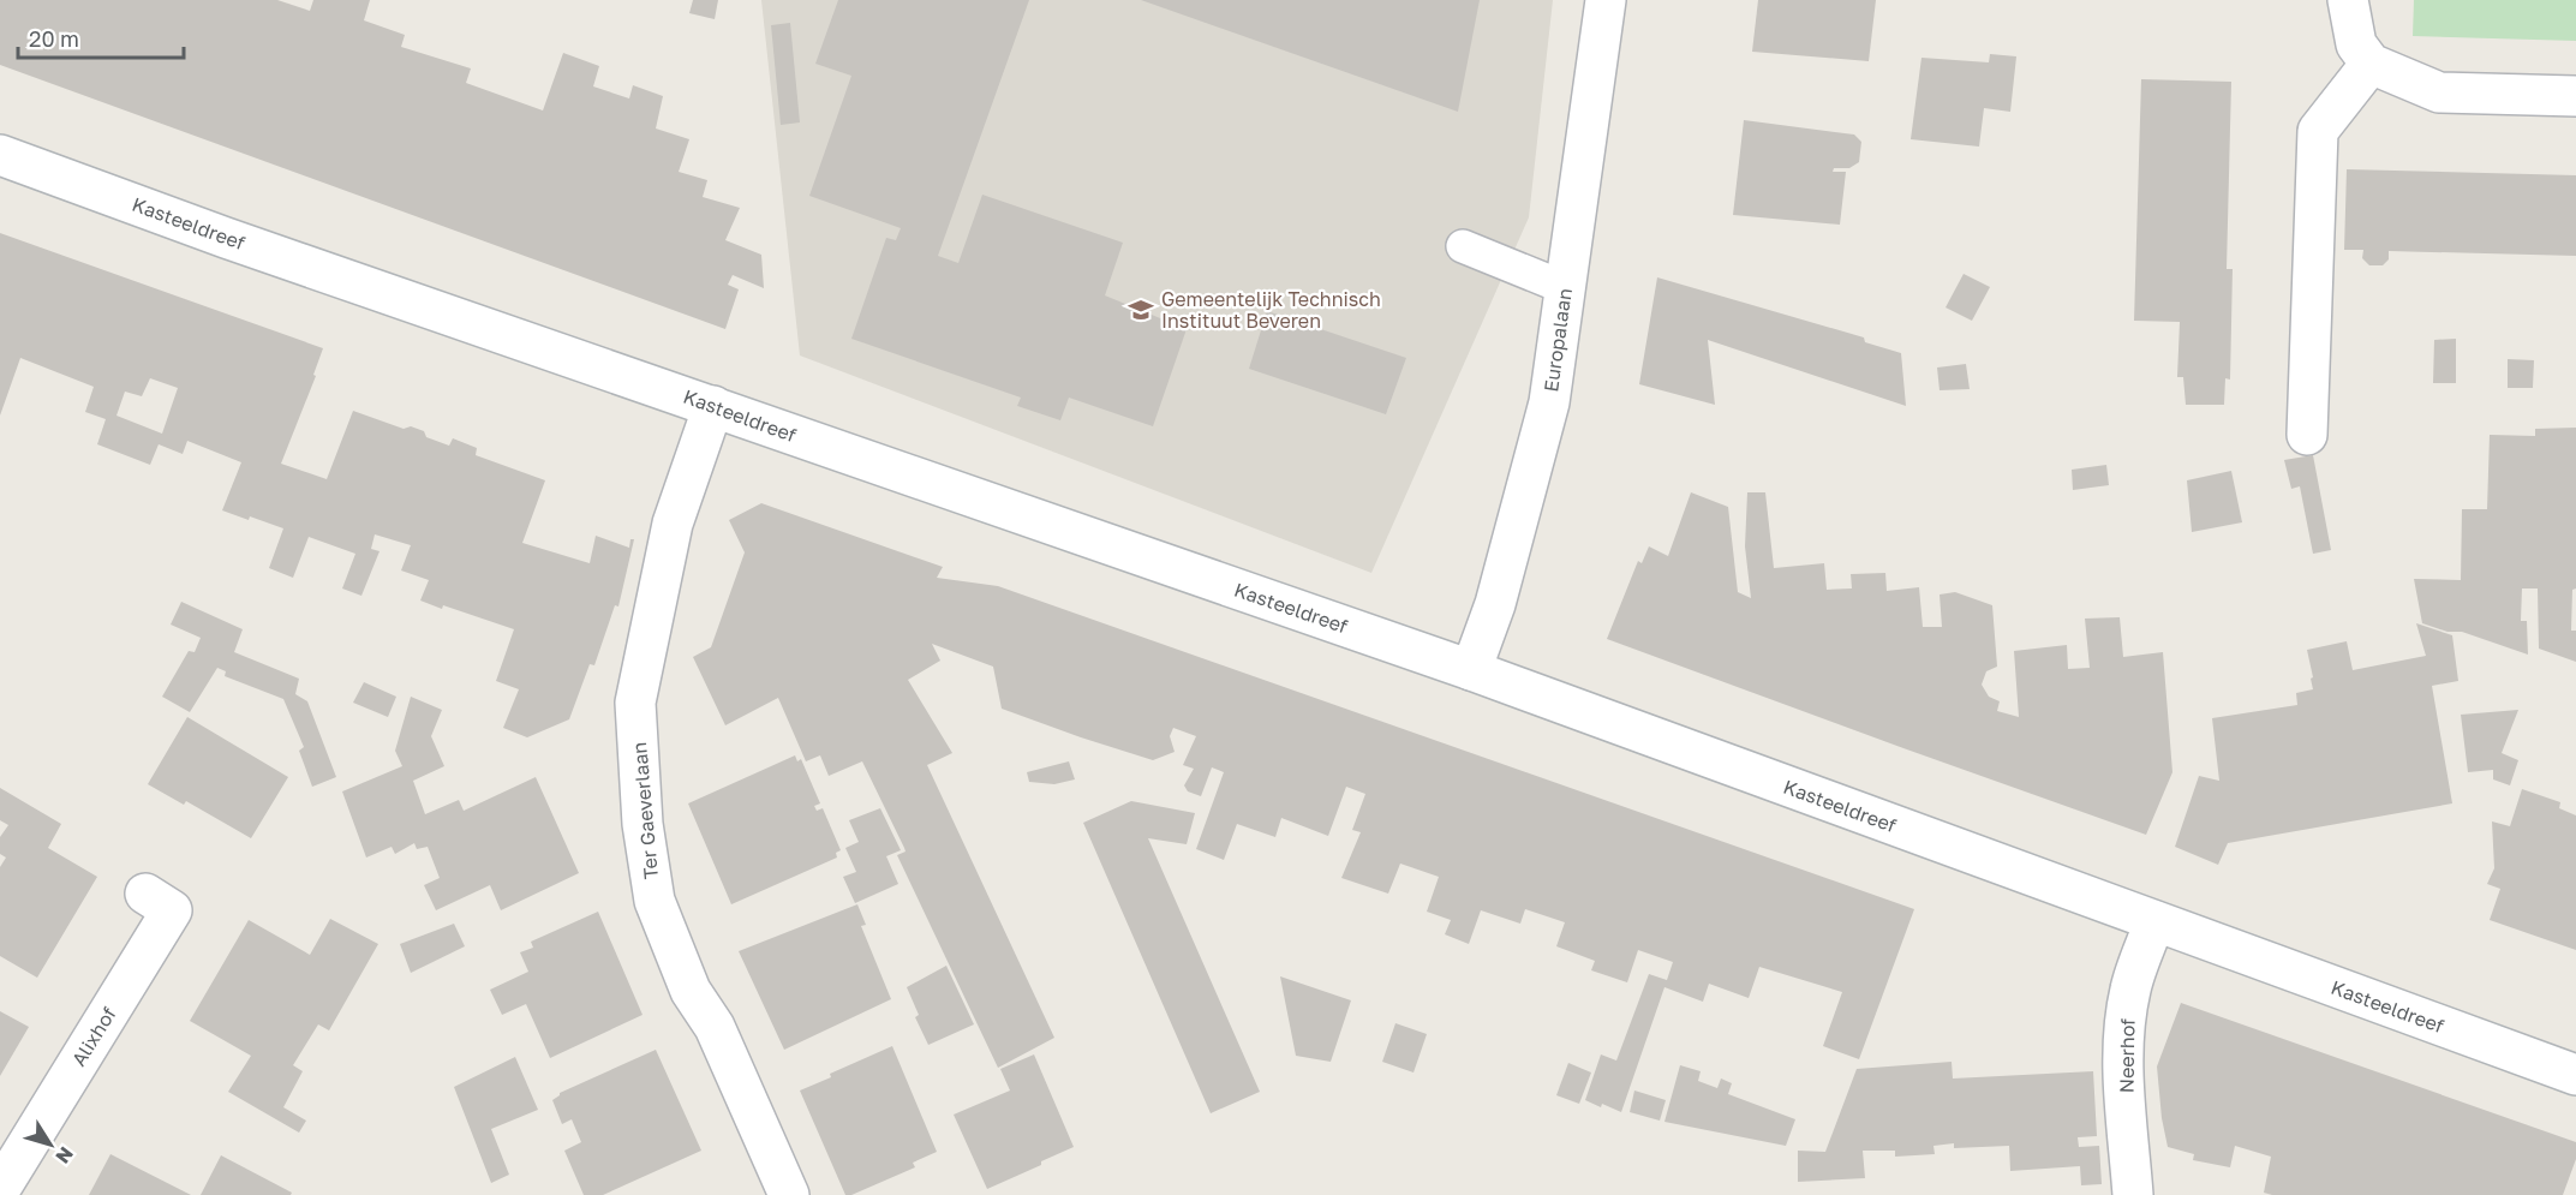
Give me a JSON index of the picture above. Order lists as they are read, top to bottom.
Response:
{
  "streets": {
    "street": [
      "Kasteeldreef",
      "Europalaan",
      "Ter Gaeverlaan",
      "Alixhof",
      "Neerhof"
    ]
  },
  "crossings": [
    ["Kasteeldreef", "Europalaan"],
    ["Kasteeldreef", "Ter Gaeverlaan"],
    ["Kasteeldreef", "Neerhof"]
  ],
  "places": {
    "school or university": ["Gemeentelijk Technisch Instituut Beveren"]
  },
  "scale_bar": "20 m",
  "north": "bottom right"
}
